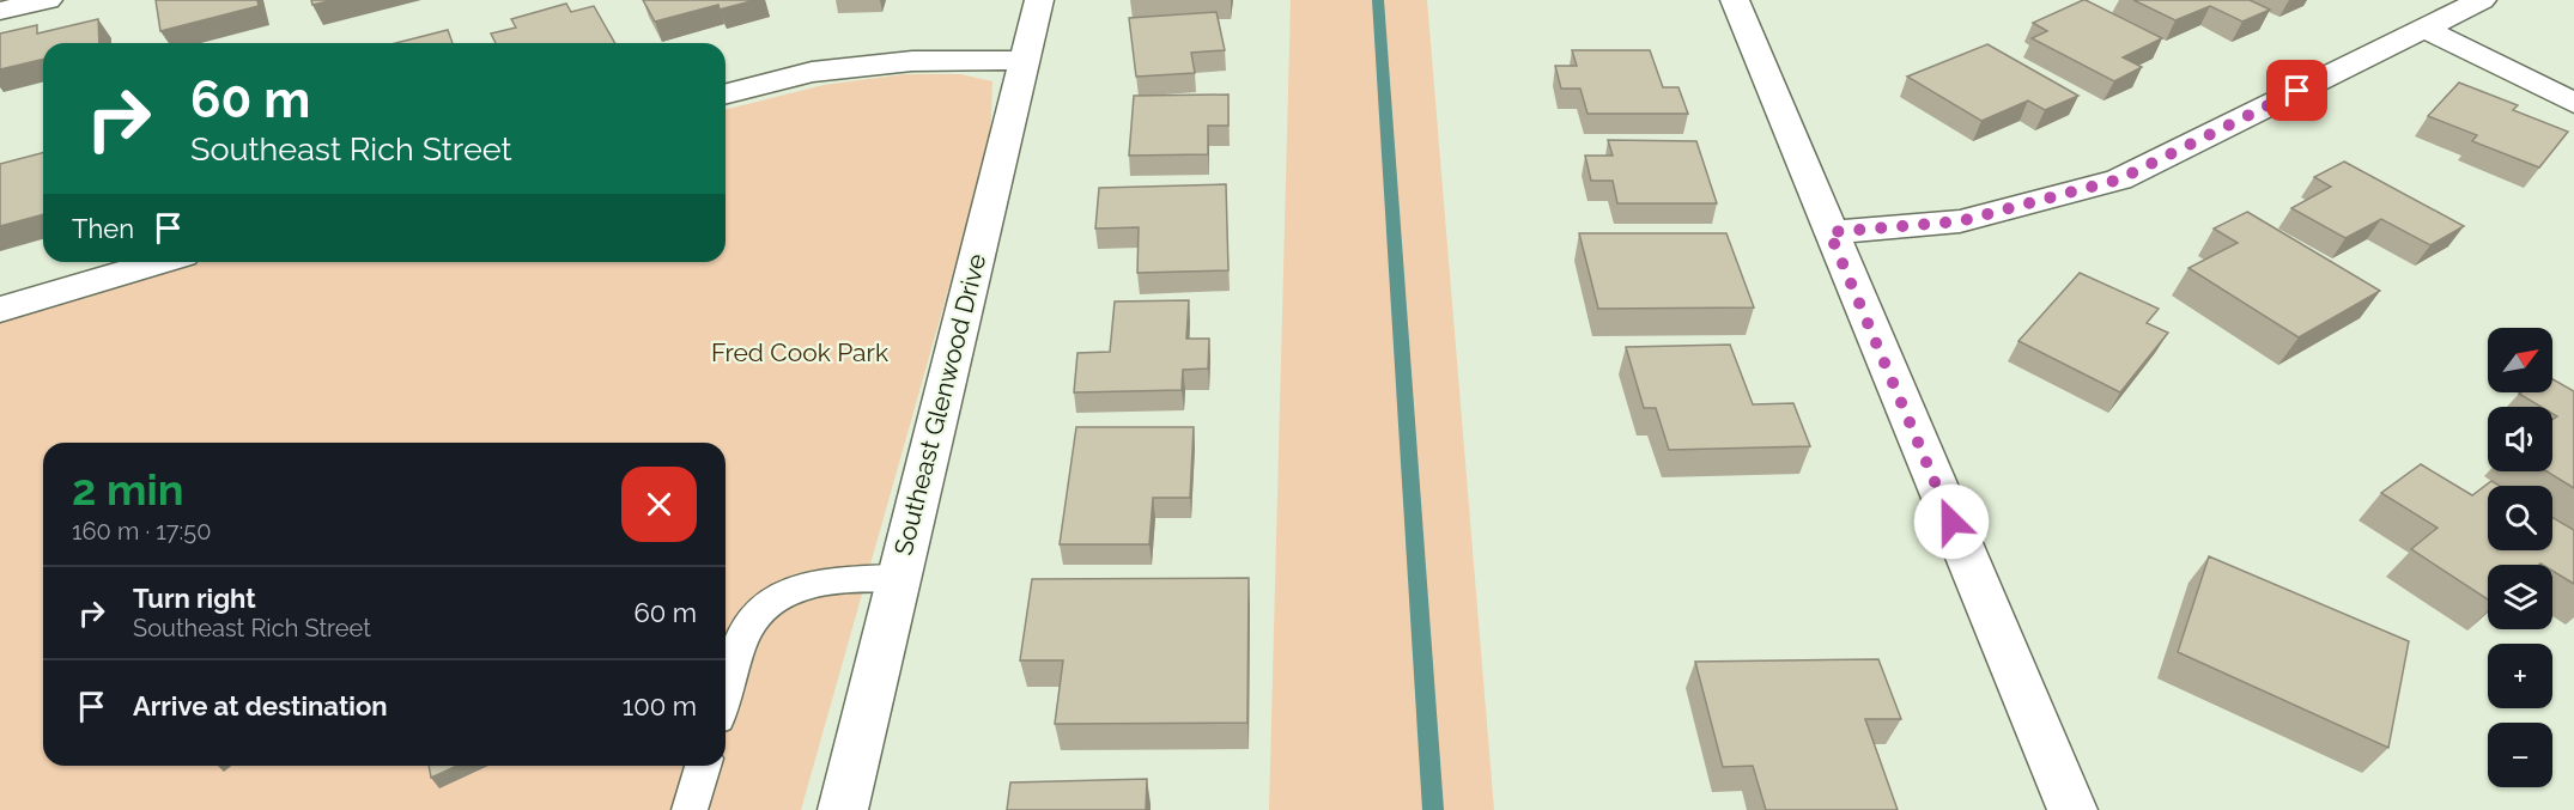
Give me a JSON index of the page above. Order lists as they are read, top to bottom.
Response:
{
  "streets": {
    "street": ["Southeast Glenwood Drive"]
  },
  "parks": ["Fred Cook Park"],
  "north": "top right",
  "page": {
    "turn": ["60 m", "Southeast Rich Street"],
    "then": "Then",
    "map_buttons": ["+", "−"],
    "heading": ["2 min", "160 m · 17:50"],
    "list": [
      {
        "name": "Turn right",
        "note": "Southeast Rich Street",
        "value": "60 m"
      },
      {
        "name": "Arrive at destination",
        "value": "100 m"
      }
    ]
  }
}
